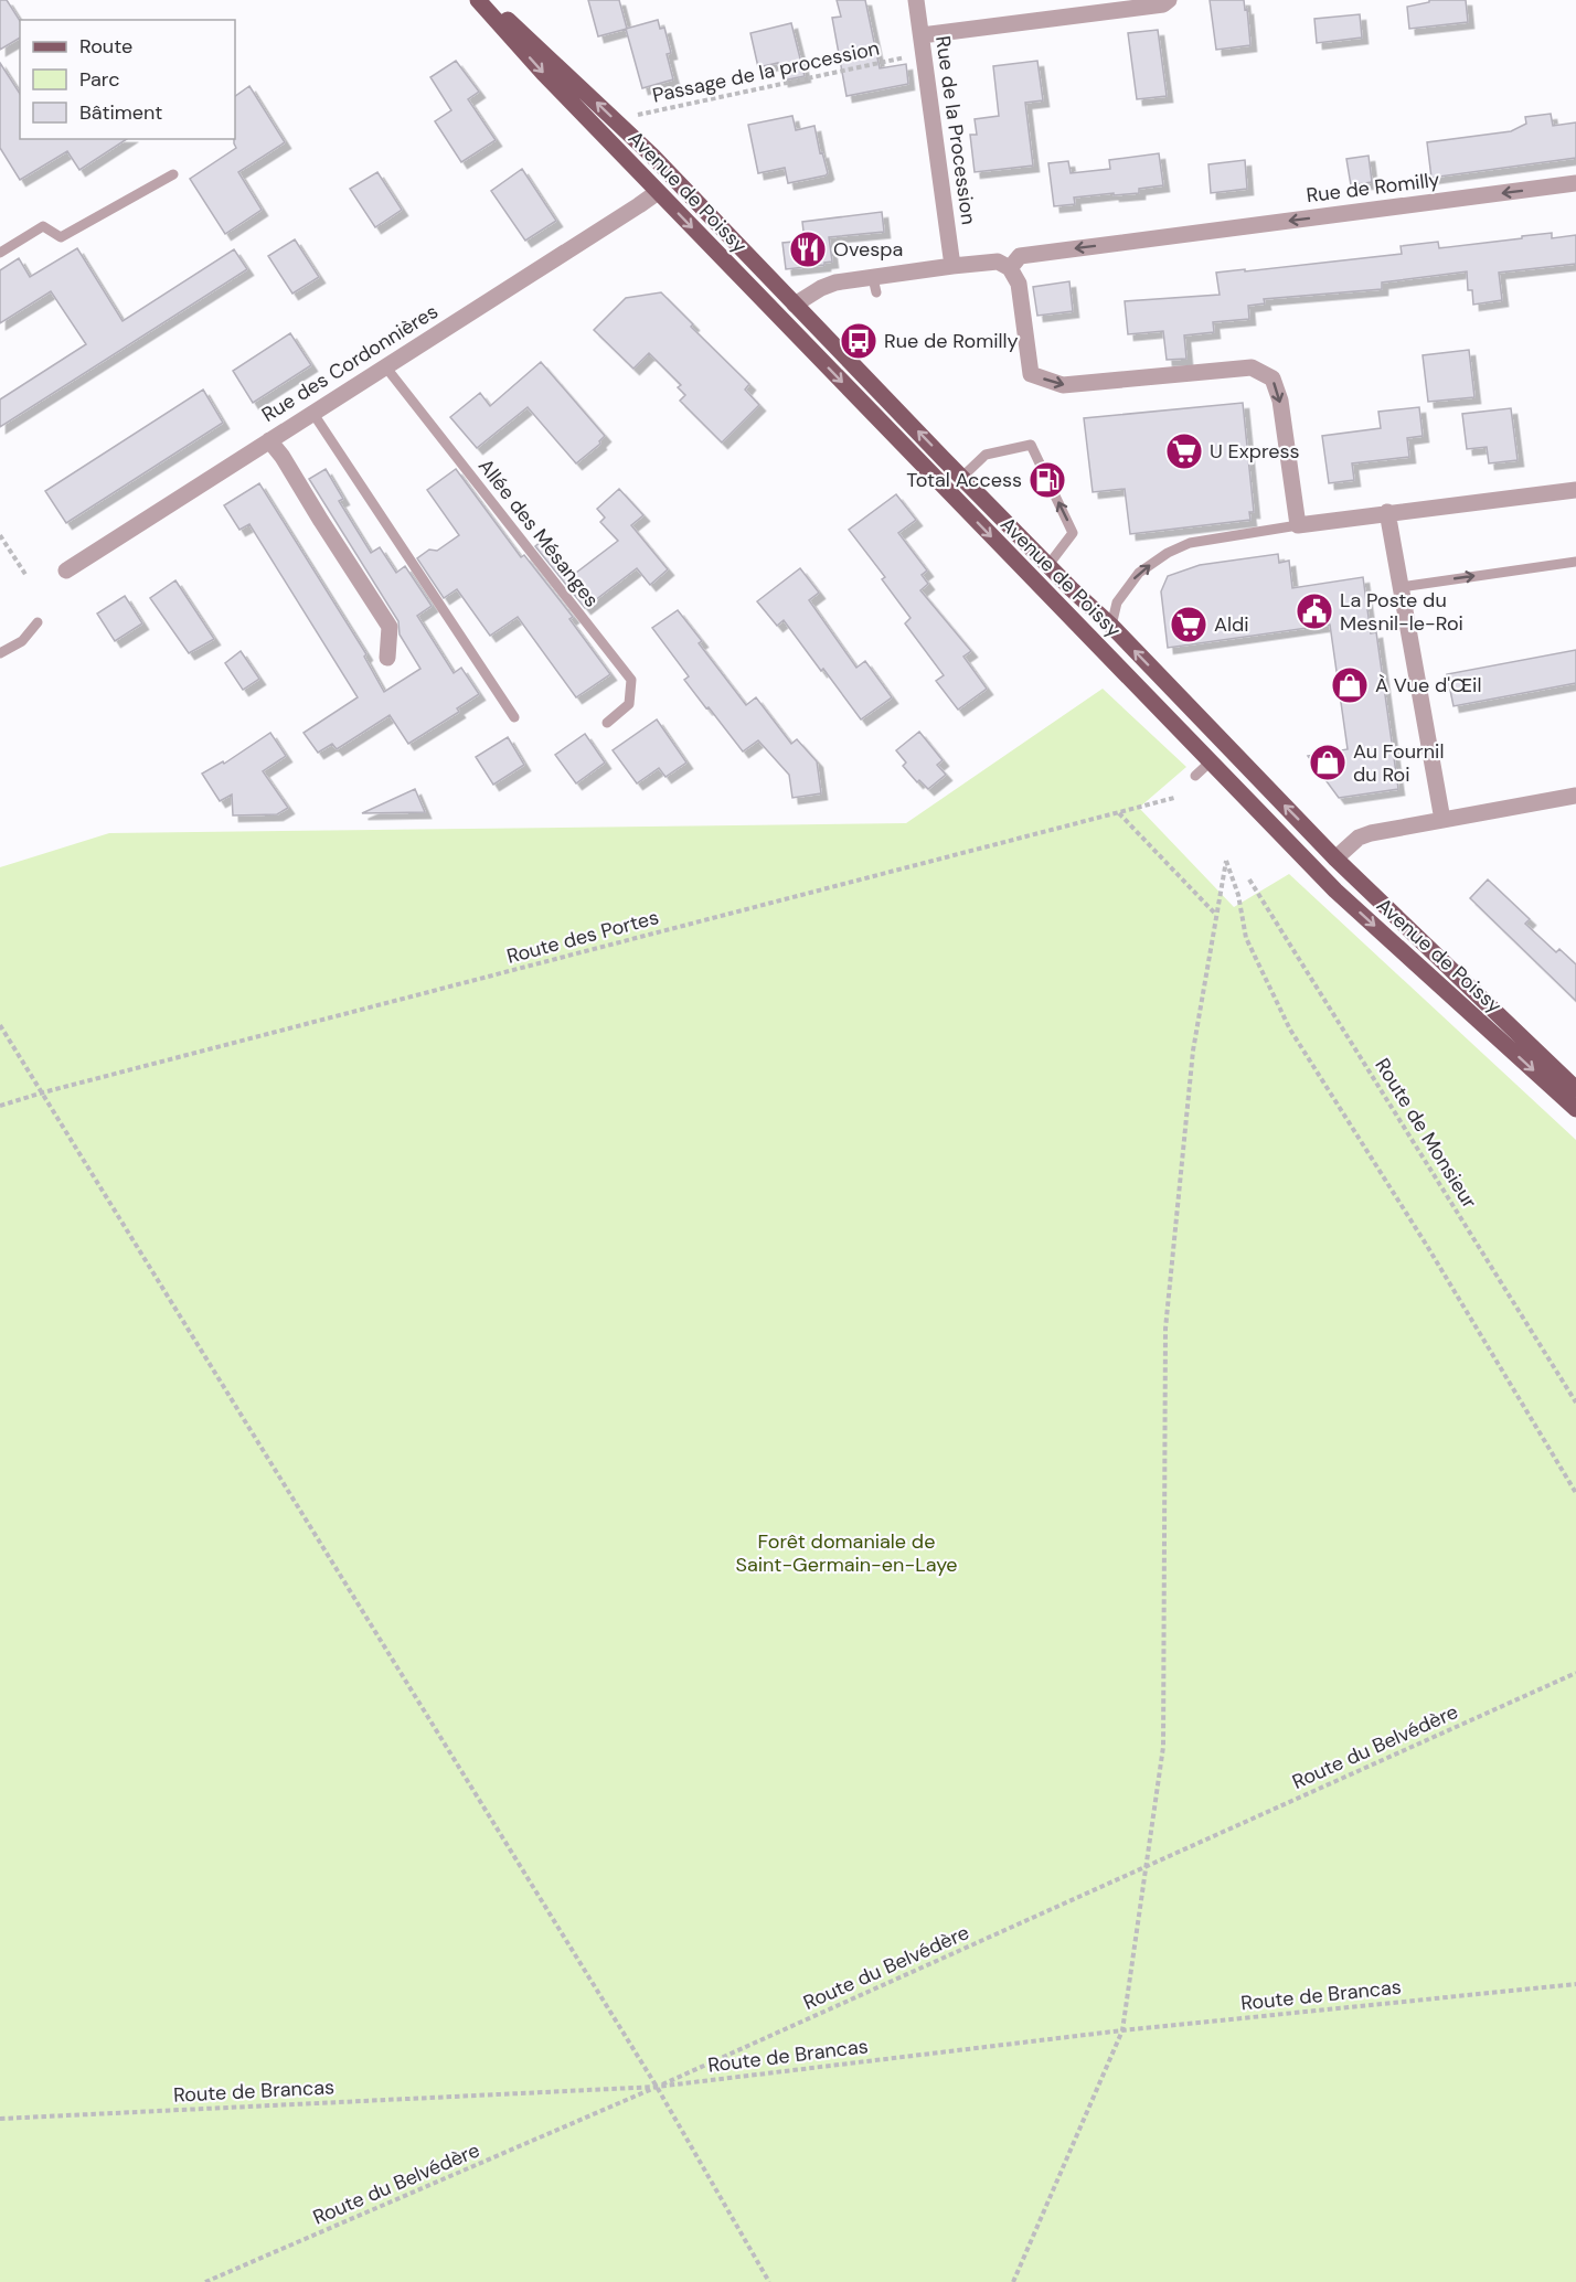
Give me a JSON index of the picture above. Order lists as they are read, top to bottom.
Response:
{
  "streets": {
    "main road": ["Avenue de Poissy"],
    "street": ["Rue de la Procession", "Rue de Romilly", "Rue des Cordonnières"],
    "lane": ["Allée des Mésanges"],
    "path": [
      "Passage de la procession",
      "Route des Portes",
      "Route de Monsieur",
      "Route du Belvédère",
      "Route de Brancas"
    ]
  },
  "crossings": [
    ["Passage de la procession", "Rue de la Procession"],
    ["Passage de la procession", "Avenue de Poissy"],
    ["Avenue de Poissy", "Rue des Cordonnières"],
    ["Rue des Cordonnières", "Allée des Mésanges"],
    ["Route du Belvédère", "Route de Brancas"]
  ],
  "one_way": ["Rue de Romilly"],
  "parks": ["Forêt domaniale de Saint-Germain-en-Laye"],
  "places": {
    "restaurant": ["Ovespa"],
    "bus stop": ["Rue de Romilly"],
    "supermarket": ["U Express", "Aldi"],
    "fuel station": ["Total Access"],
    "public building": ["La Poste du Mesnil-le-Roi"],
    "shop": ["À Vue d'Œil", "Au Fournil du Roi"]
  },
  "legend": ["Route", "Parc", "Bâtiment"]
}
